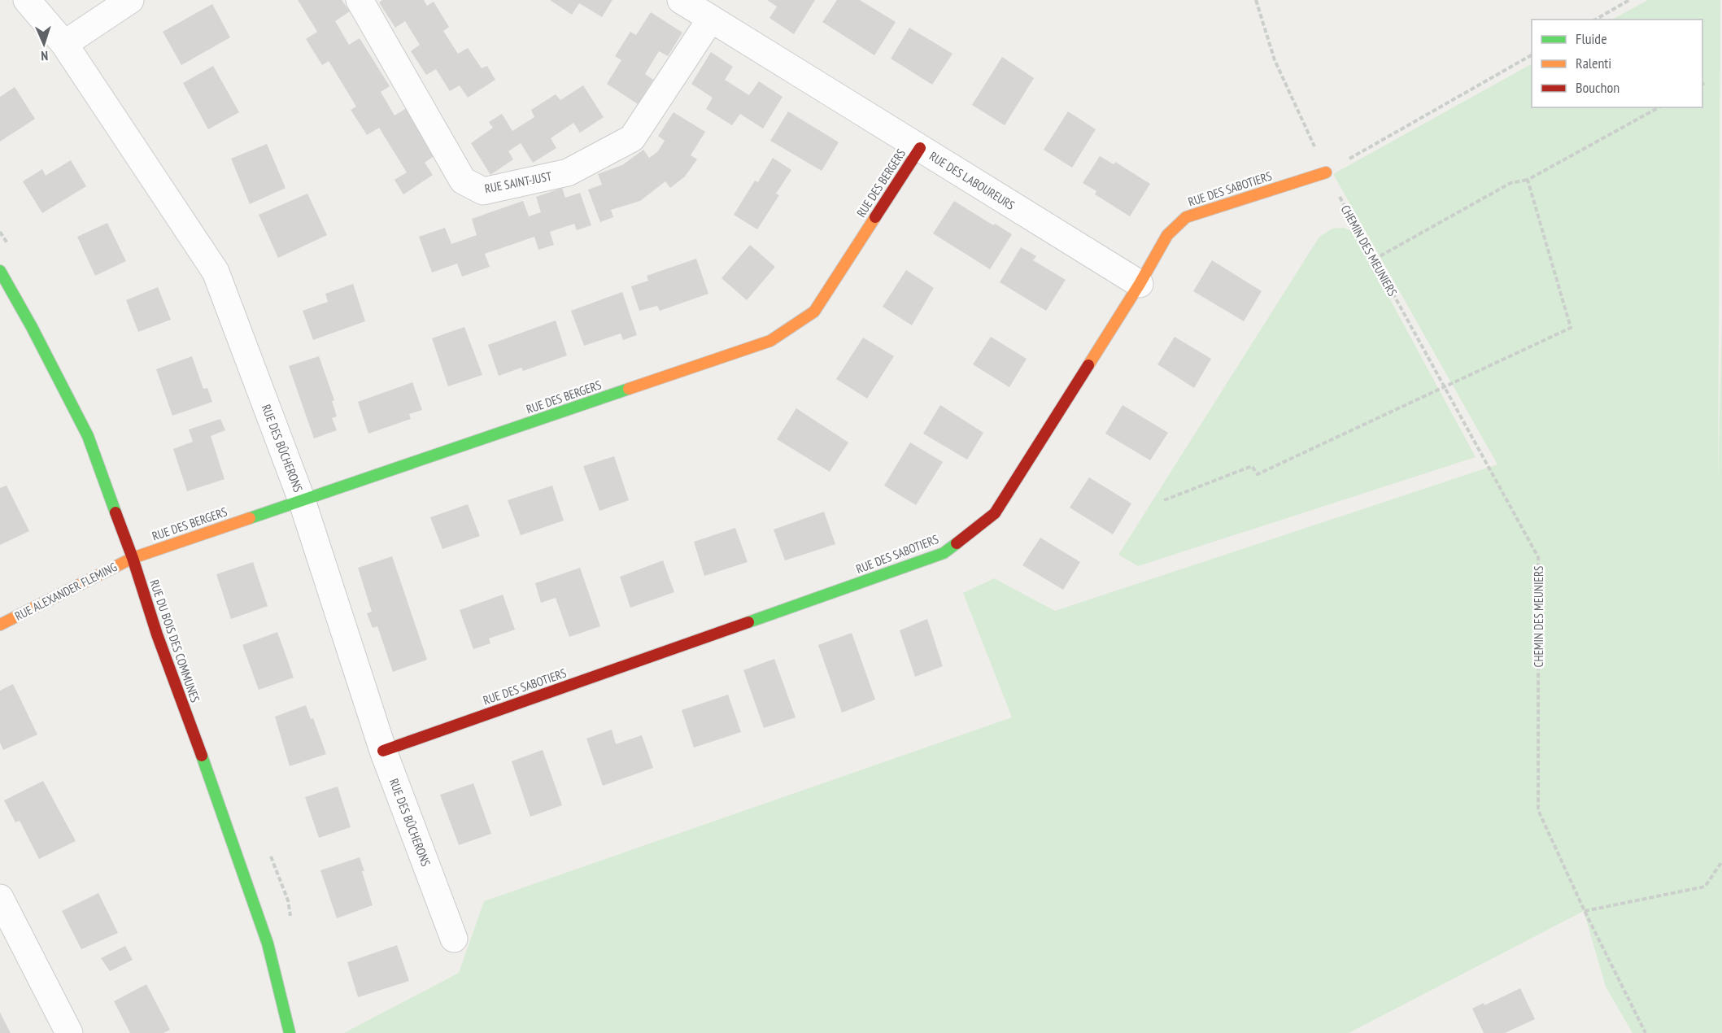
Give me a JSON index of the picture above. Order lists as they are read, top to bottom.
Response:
{
  "streets": {
    "street": [
      "RUE DES LABOUREURS",
      "RUE SAINT-JUST",
      "RUE DES BERGERS",
      "RUE DES SABOTIERS",
      "RUE DES BÛCHERONS",
      "RUE ALEXANDER FLEMING",
      "RUE DU BOIS DES COMMUNES"
    ],
    "path": ["CHEMIN DES MEUNIERS"]
  },
  "crossings": [
    ["RUE DES LABOUREURS", "RUE SAINT-JUST"],
    ["RUE DES LABOUREURS", "RUE DES BERGERS"],
    ["RUE DES LABOUREURS", "RUE DES SABOTIERS"],
    ["RUE DES BERGERS", "RUE DES BÛCHERONS"],
    ["RUE DES BERGERS", "RUE ALEXANDER FLEMING"],
    ["RUE DES BERGERS", "RUE DU BOIS DES COMMUNES"],
    ["RUE DES SABOTIERS", "CHEMIN DES MEUNIERS"],
    ["RUE DES SABOTIERS", "RUE DES BÛCHERONS"],
    ["RUE ALEXANDER FLEMING", "RUE DU BOIS DES COMMUNES"]
  ],
  "legend": ["Fluide", "Ralenti", "Bouchon"],
  "north": "bottom"
}
